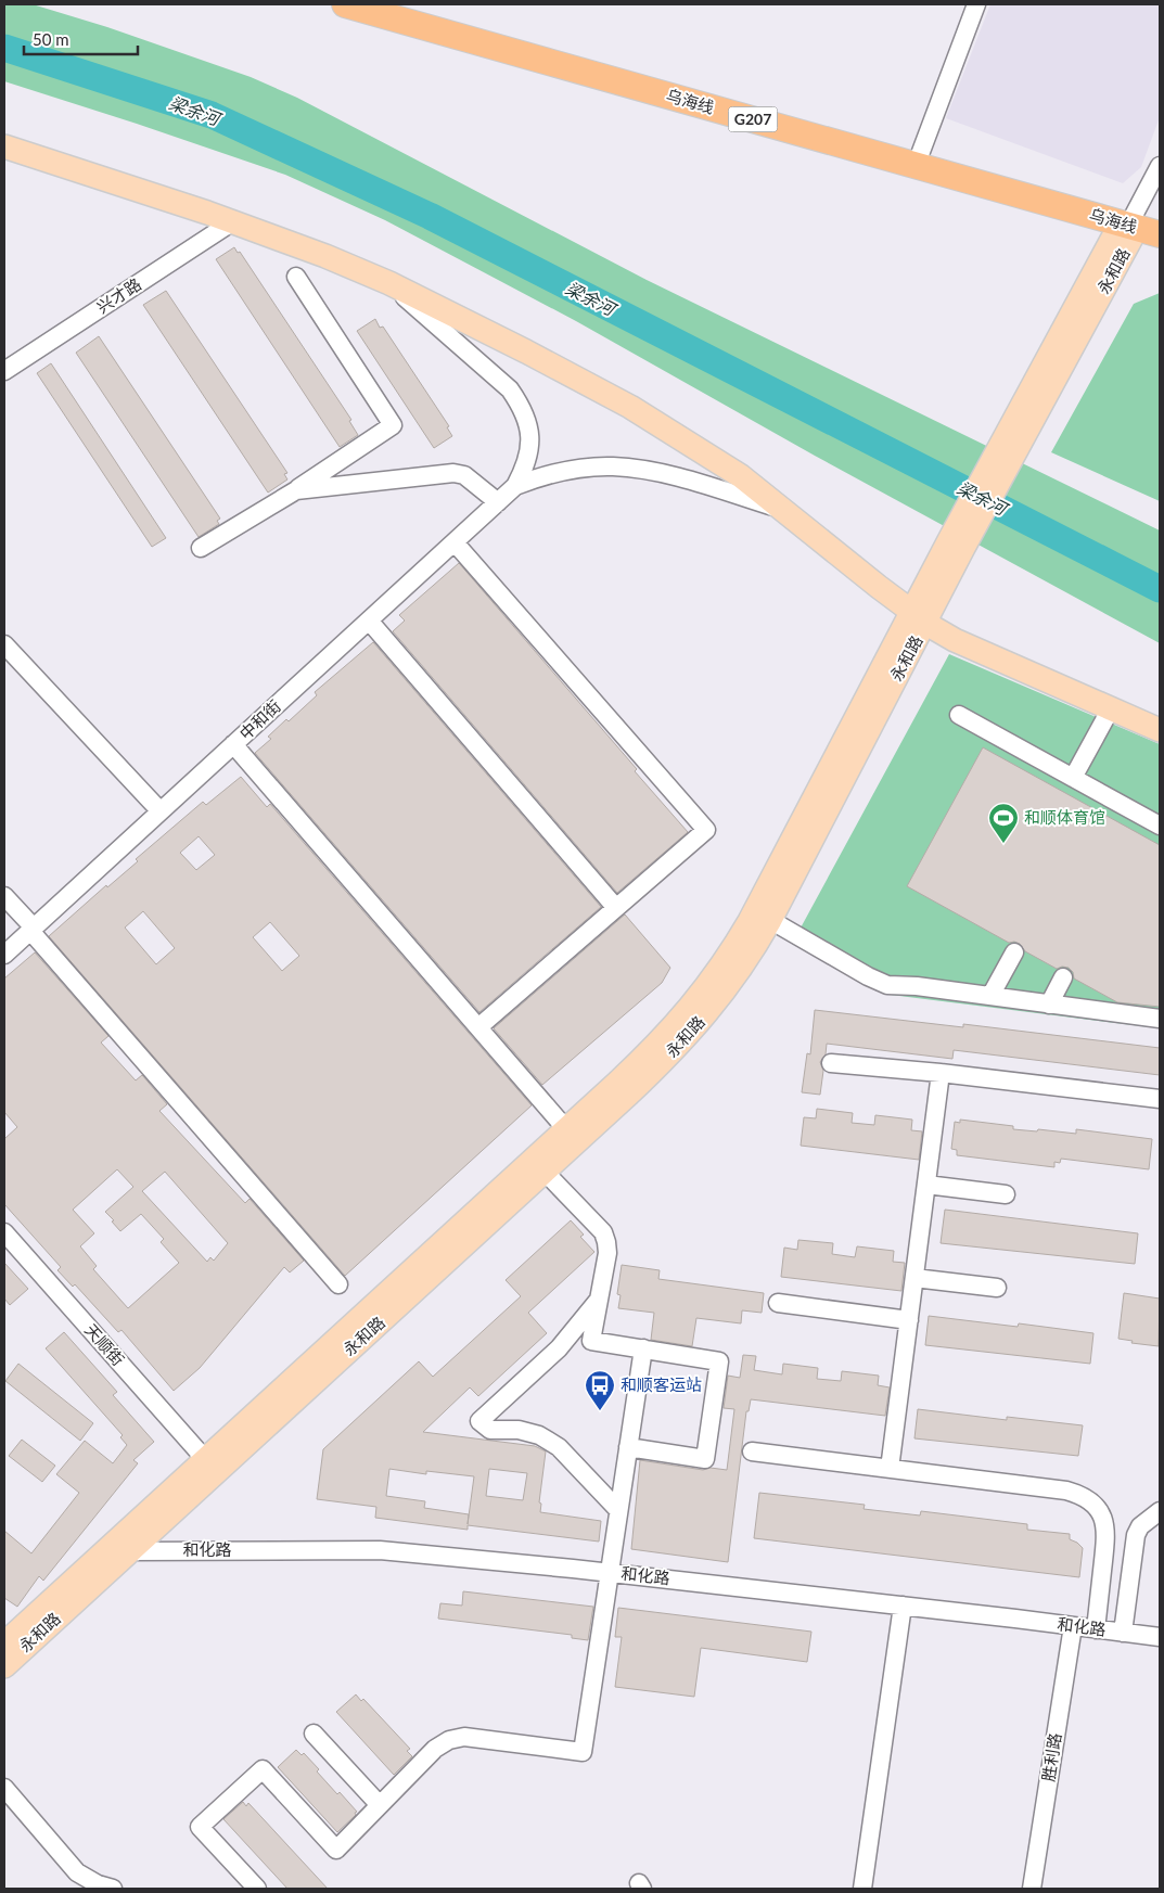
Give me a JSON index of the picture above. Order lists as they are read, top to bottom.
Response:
{
  "streets": {
    "highway": ["乌海线", "G207"],
    "main road": ["永和路"],
    "street": [
      "兴才路",
      "中和街",
      "天顺街",
      "和化路",
      "胜利路"
    ]
  },
  "crossings": [
    ["乌海线", "永和路"],
    ["永和路", "天顺街"],
    ["永和路", "和化路"],
    ["和化路", "胜利路"]
  ],
  "water": ["梁余河"],
  "places": {
    "sports": ["和顺体育馆"],
    "bus stop": ["和顺客运站"]
  },
  "scale_bar": "50 m"
}
